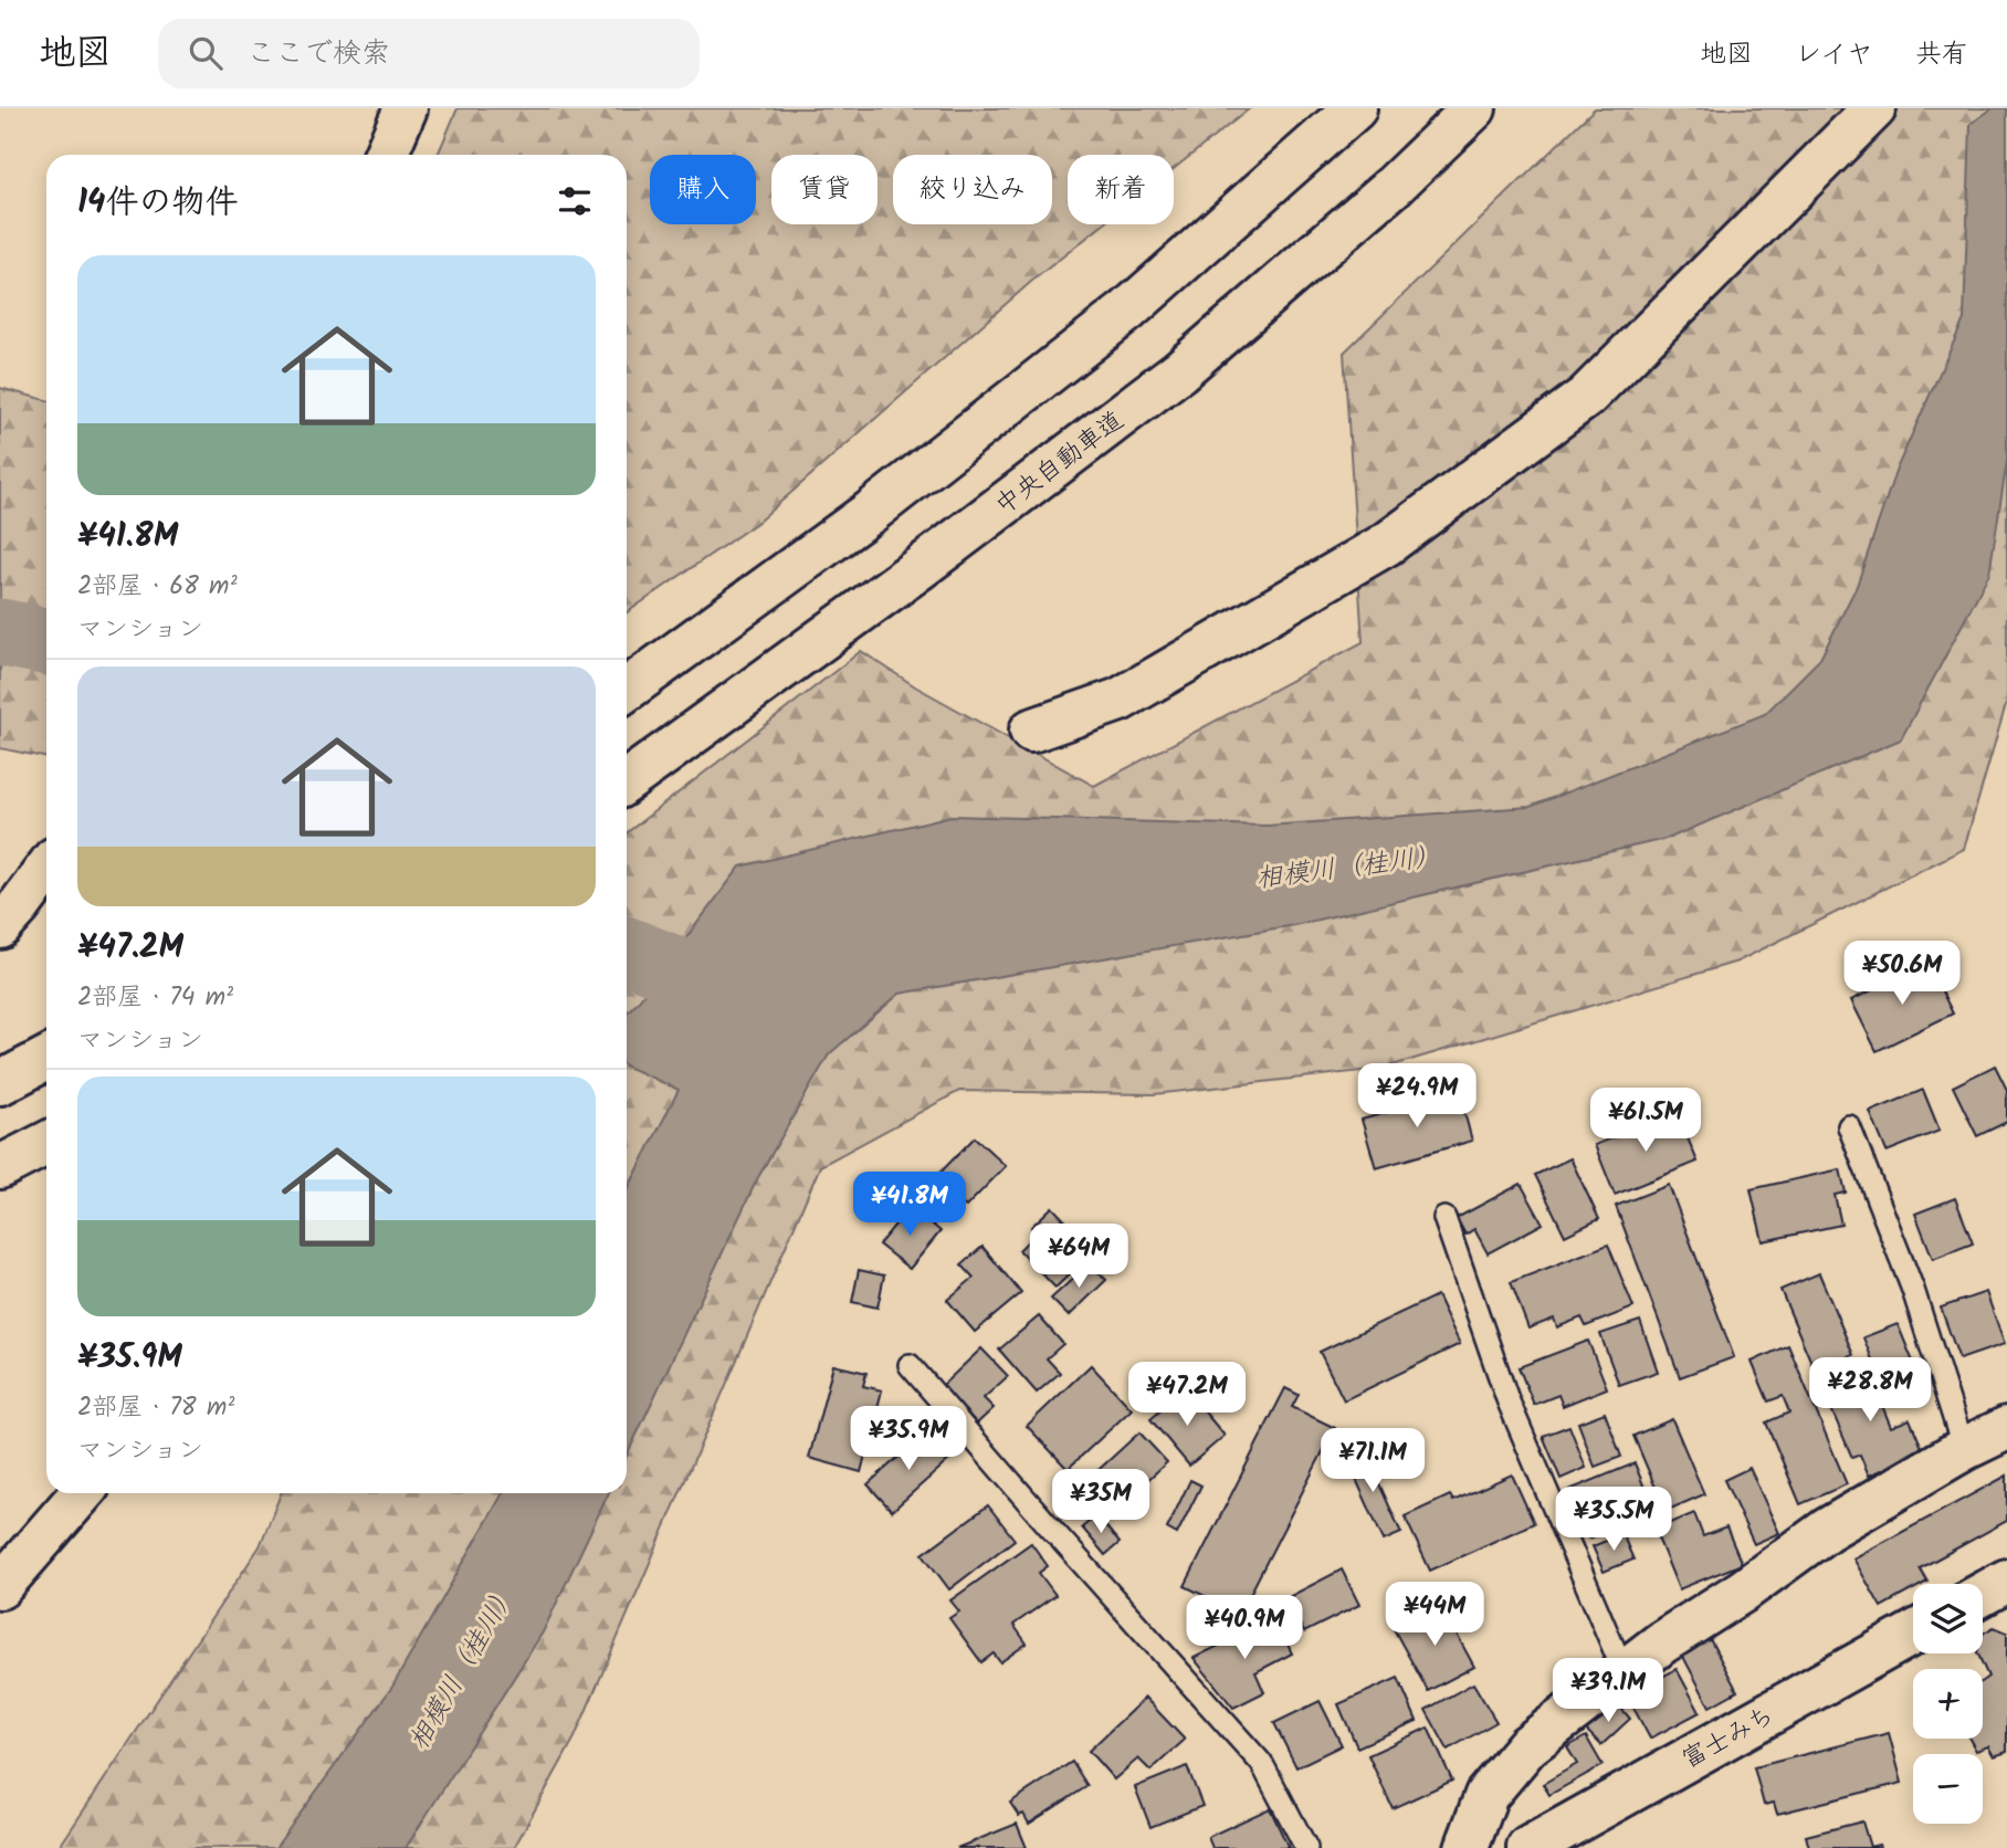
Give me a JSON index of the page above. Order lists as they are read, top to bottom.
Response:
{
  "streets": {
    "main road": ["中央自動車道", "富士みち"]
  },
  "water": ["相模川（桂川）"],
  "page": {
    "header": "地図",
    "search": "ここで検索",
    "nav": ["地図", "レイヤ", "共有"],
    "chip": [
      "購入",
      "賃貸",
      "絞り込み",
      "新着"
    ],
    "heading": "14件の物件",
    "list": [
      {
        "name": "¥41.8M",
        "note": "2部屋 · 68 m² · マンション"
      },
      {
        "name": "¥47.2M",
        "note": "2部屋 · 74 m² · マンション"
      },
      {
        "name": "¥35.9M",
        "note": "2部屋 · 78 m² · マンション"
      }
    ],
    "price": [
      "¥50.6M",
      "¥24.9M",
      "¥61.5M",
      "¥41.8M",
      "¥64M",
      "¥28.8M",
      "¥47.2M",
      "¥35.9M",
      "¥71.1M",
      "¥35M",
      "¥35.5M",
      "¥44M",
      "¥40.9M",
      "¥39.1M"
    ],
    "map_buttons": ["+", "−"]
  }
}
